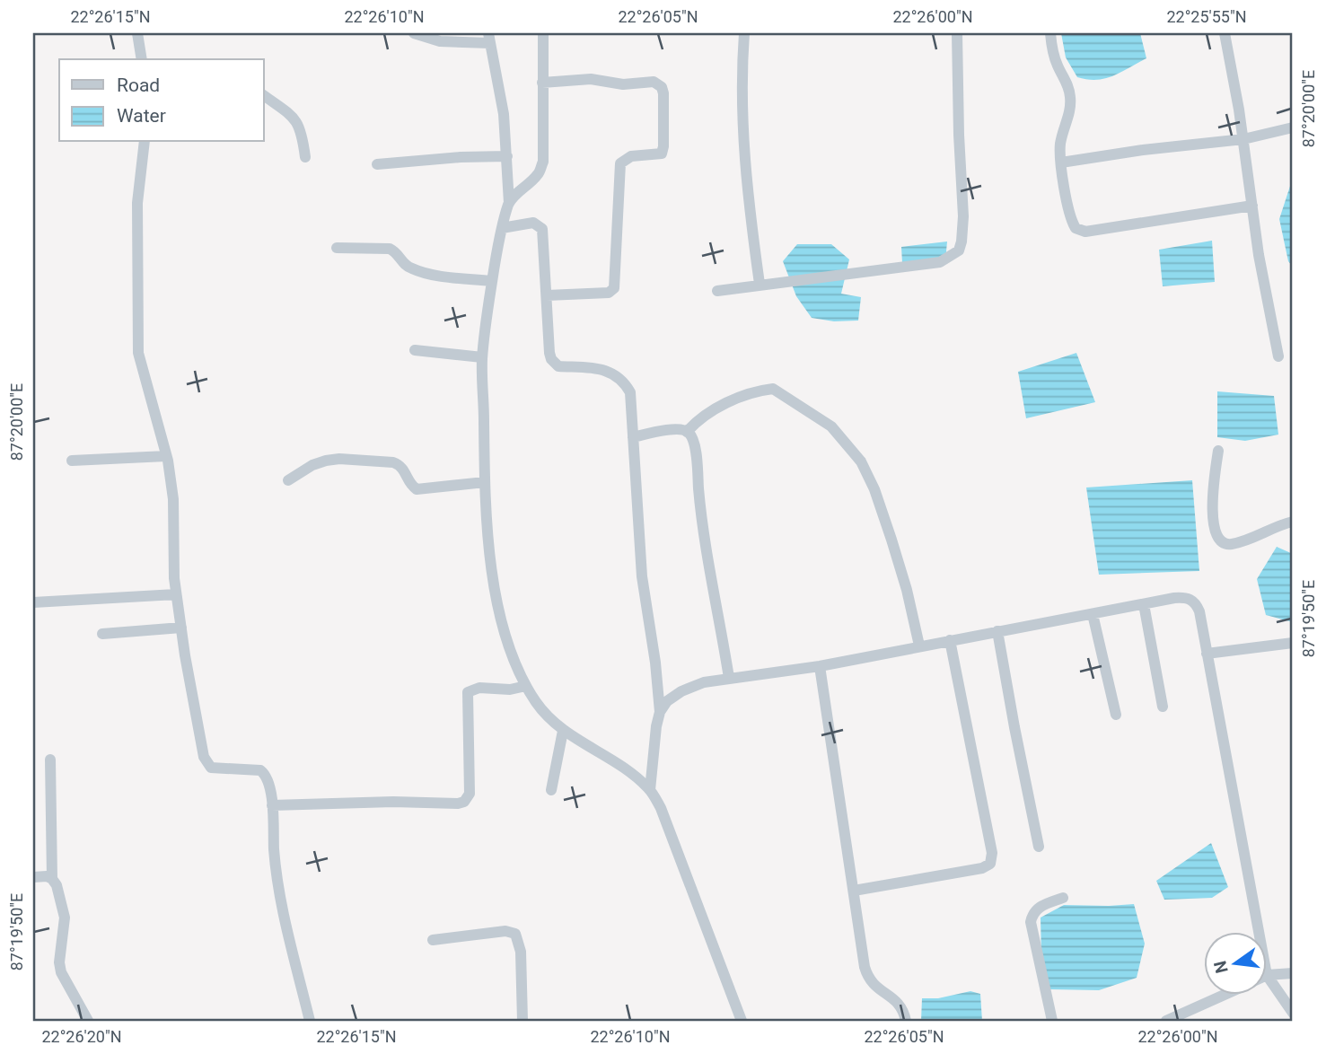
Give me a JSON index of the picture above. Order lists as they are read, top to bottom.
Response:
{
  "legend": ["Road", "Water"],
  "north": "left",
  "coordinates": [
    "22°26'15\"N",
    "22°26'10\"N",
    "22°26'05\"N",
    "22°26'00\"N",
    "22°25'55\"N",
    "87°20'00\"E",
    "87°19'50\"E",
    "22°26'20\"N"
  ]
}
